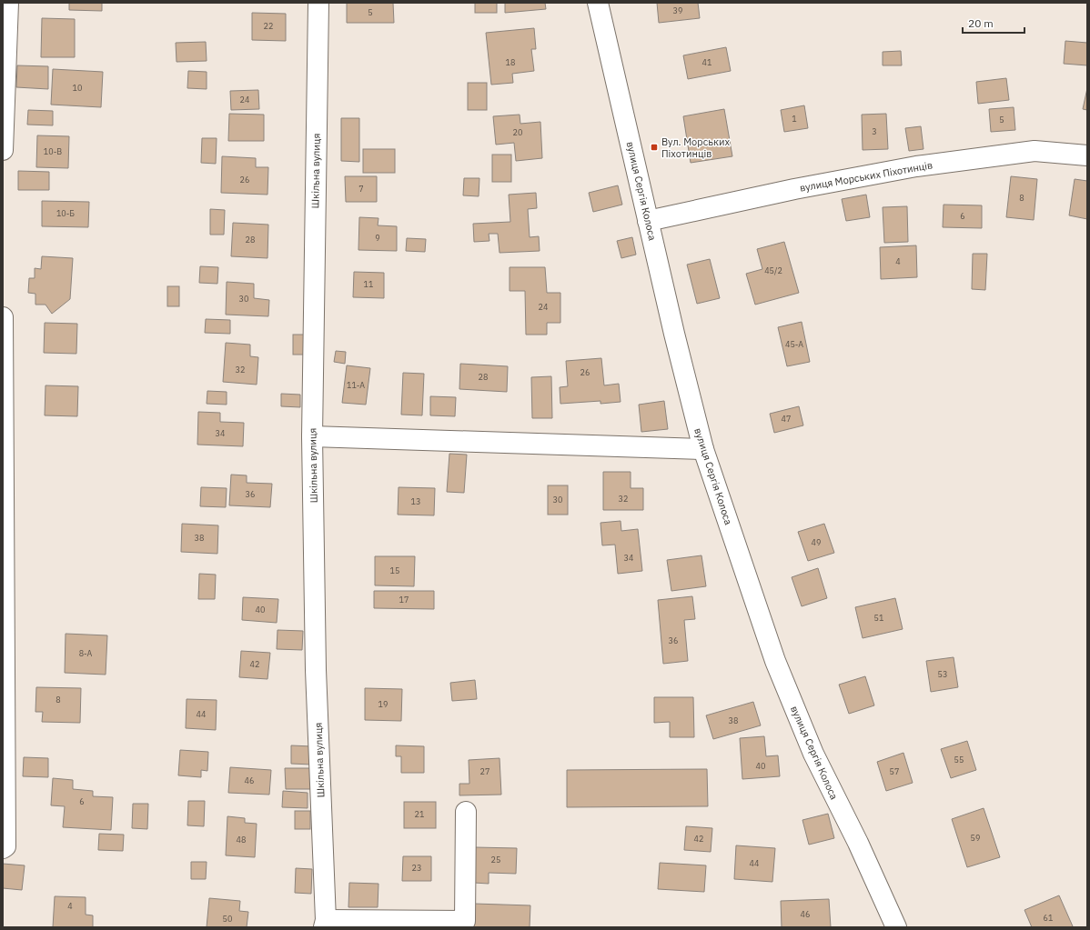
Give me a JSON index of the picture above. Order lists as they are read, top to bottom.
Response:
{
  "streets": {
    "street": ["Шкільна вулиця", "вулиця Морських Піхотинців", "вулиця Сергія Колоса"]
  },
  "crossings": [
    ["вулиця Морських Піхотинців", "вулиця Сергія Колоса"]
  ],
  "places": {
    "transit": ["Вул. Морських Піхотинців"]
  },
  "house_numbers": [
    "39",
    "5",
    "22",
    "18",
    "41",
    "10",
    "24",
    "1",
    "5",
    "3",
    "20",
    "10-В",
    "26",
    "7",
    "8",
    "10-Б",
    "6",
    "9",
    "28",
    "4",
    "45/2",
    "11",
    "30",
    "24",
    "45-А",
    "32",
    "26",
    "28",
    "11-А",
    "47",
    "34",
    "36",
    "32",
    "30",
    "13",
    "38",
    "49",
    "34",
    "15",
    "17",
    "40",
    "51",
    "36",
    "8-А",
    "42",
    "53",
    "8",
    "19",
    "44",
    "38",
    "55",
    "40",
    "27",
    "57",
    "46",
    "6",
    "21",
    "59",
    "42",
    "48",
    "25",
    "44",
    "23",
    "4",
    "46",
    "61",
    "50"
  ],
  "scale_bar": "20 m"
}
